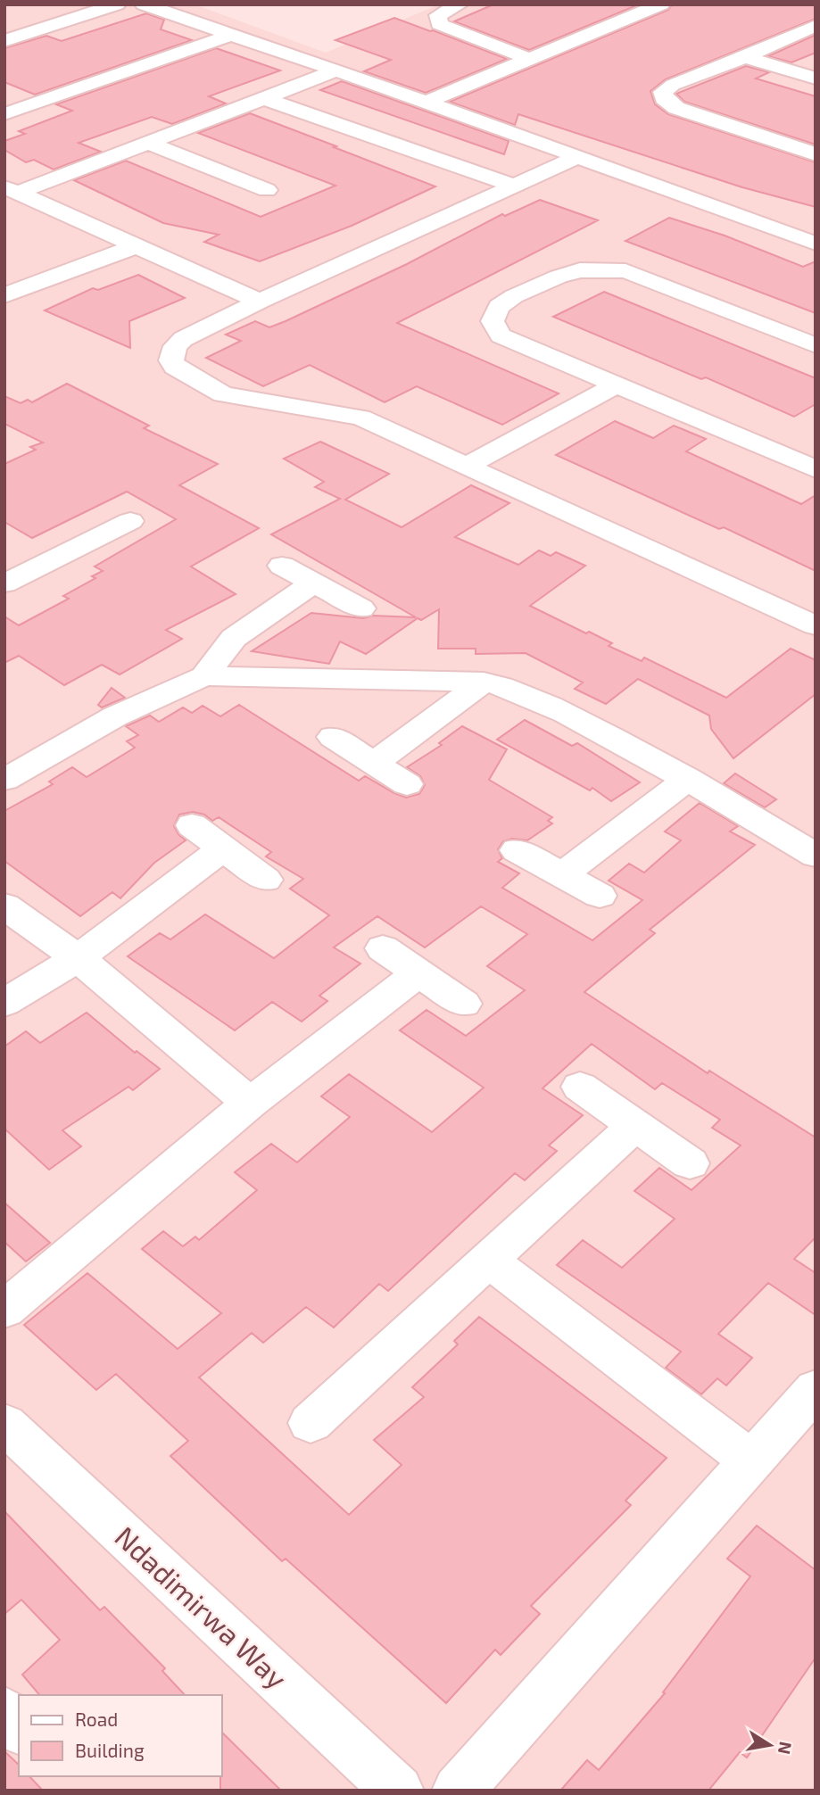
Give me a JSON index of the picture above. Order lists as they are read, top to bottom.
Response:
{
  "streets": {
    "street": ["Ndadimirwa Way"]
  },
  "legend": ["Road", "Building"],
  "north": "right"
}
